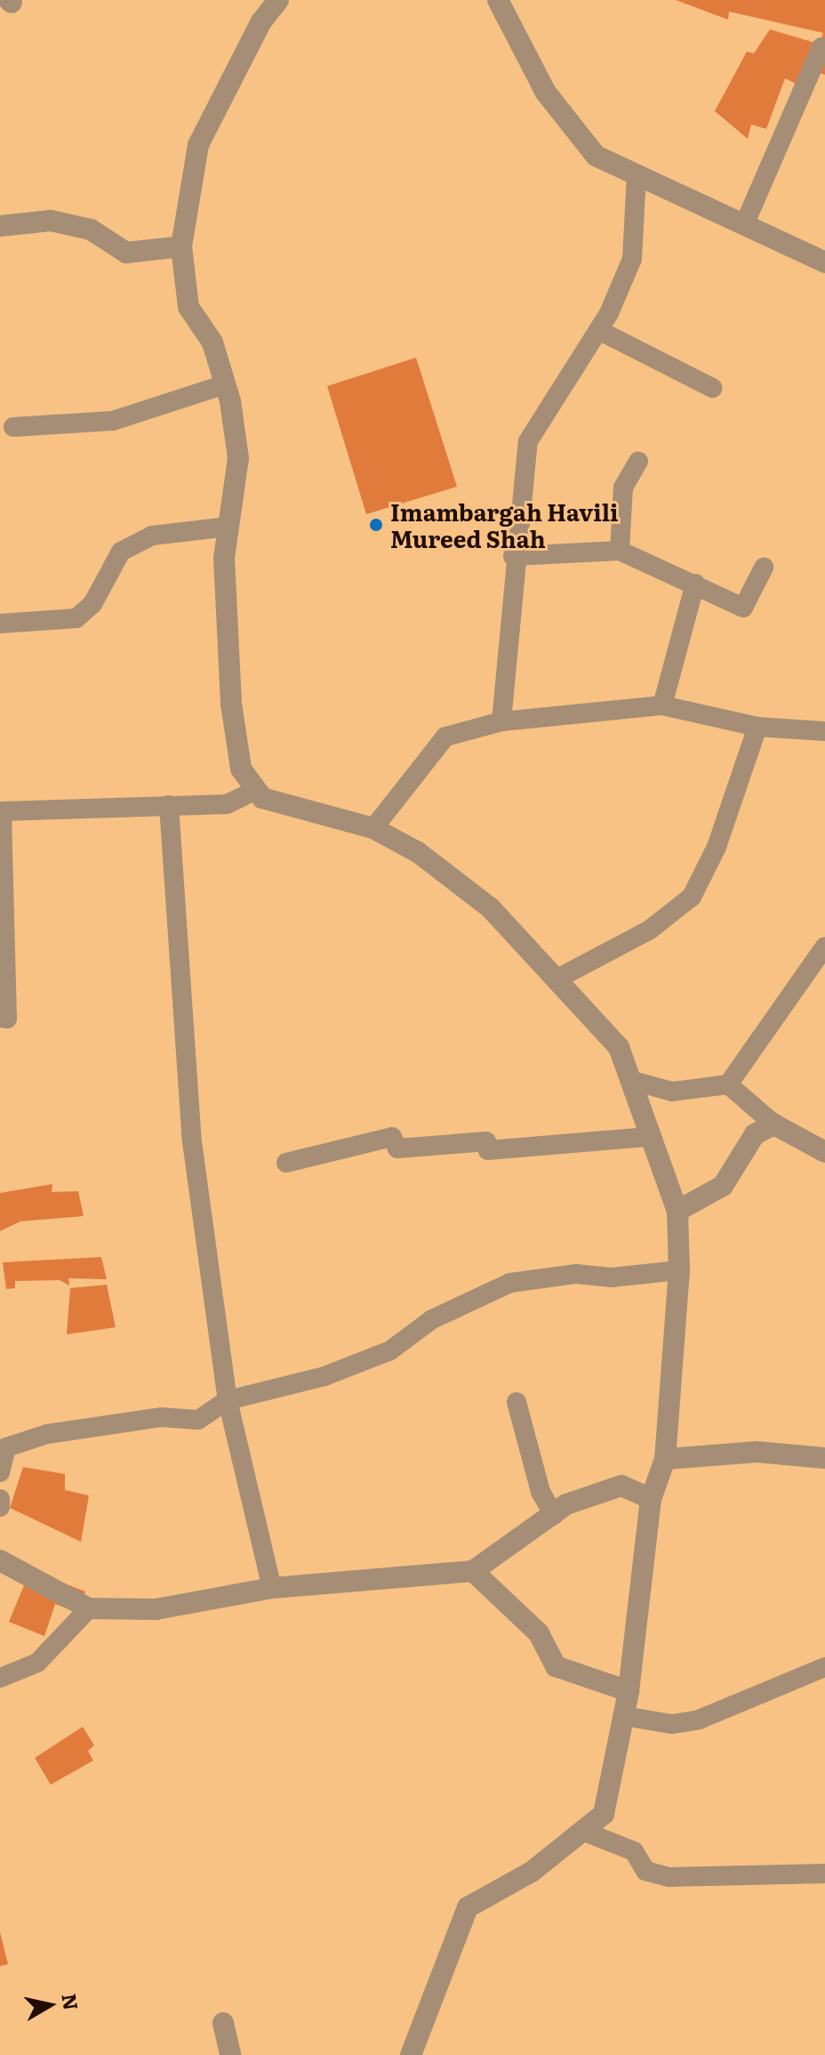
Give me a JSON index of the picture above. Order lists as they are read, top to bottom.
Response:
{
  "places": ["Imambargah Havili Mureed Shah"],
  "north": "right"
}
